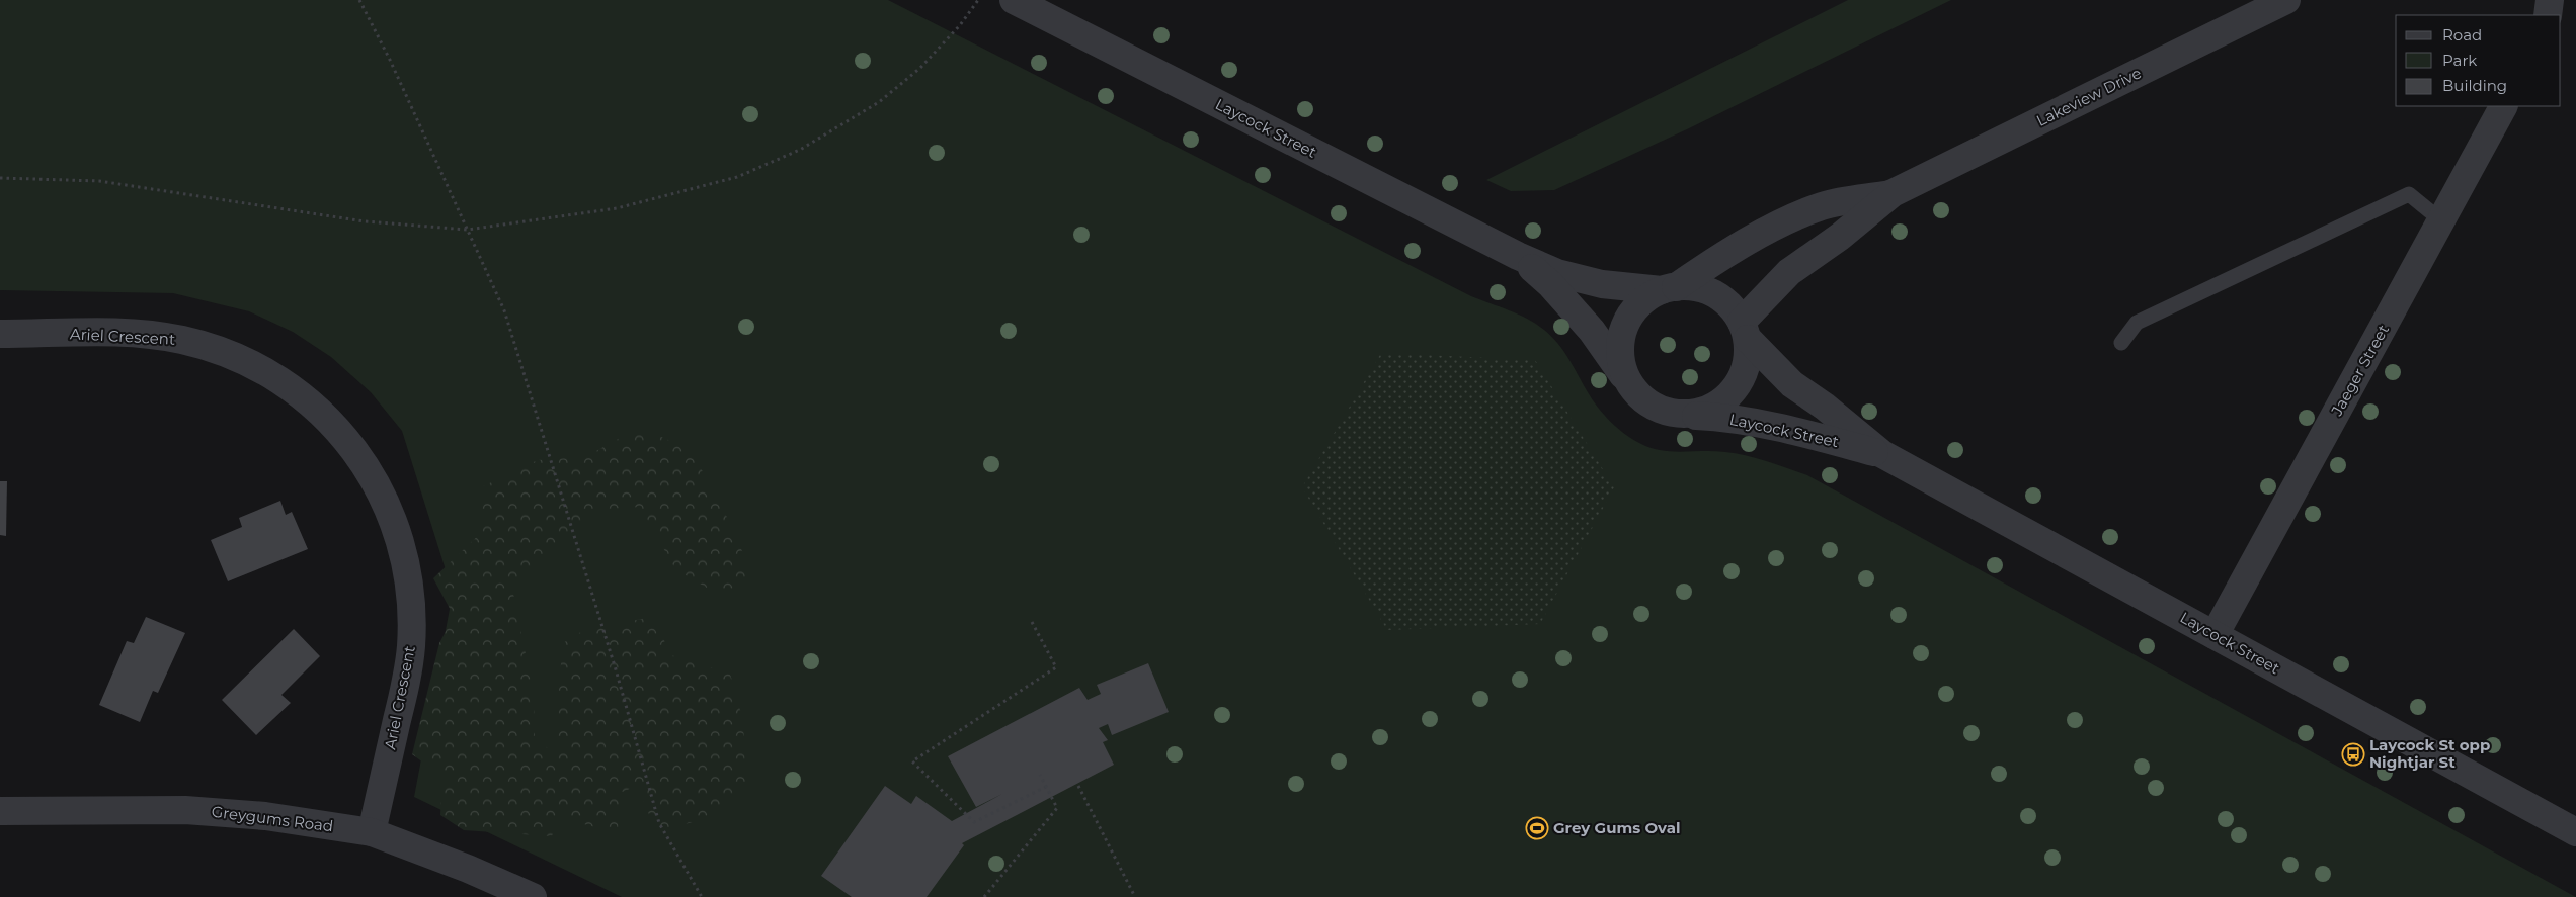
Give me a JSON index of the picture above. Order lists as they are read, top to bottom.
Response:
{
  "streets": {
    "street": [
      "Lakeview Drive",
      "Laycock Street",
      "Ariel Crescent",
      "Jaeger Street",
      "Greygums Road"
    ]
  },
  "crossings": [
    ["Lakeview Drive", "Laycock Street"],
    ["Laycock Street", "Jaeger Street"],
    ["Ariel Crescent", "Greygums Road"]
  ],
  "places": {
    "bus stop": ["Laycock St opp Nightjar St"],
    "sports": ["Grey Gums Oval"]
  },
  "legend": ["Road", "Park", "Building"]
}
